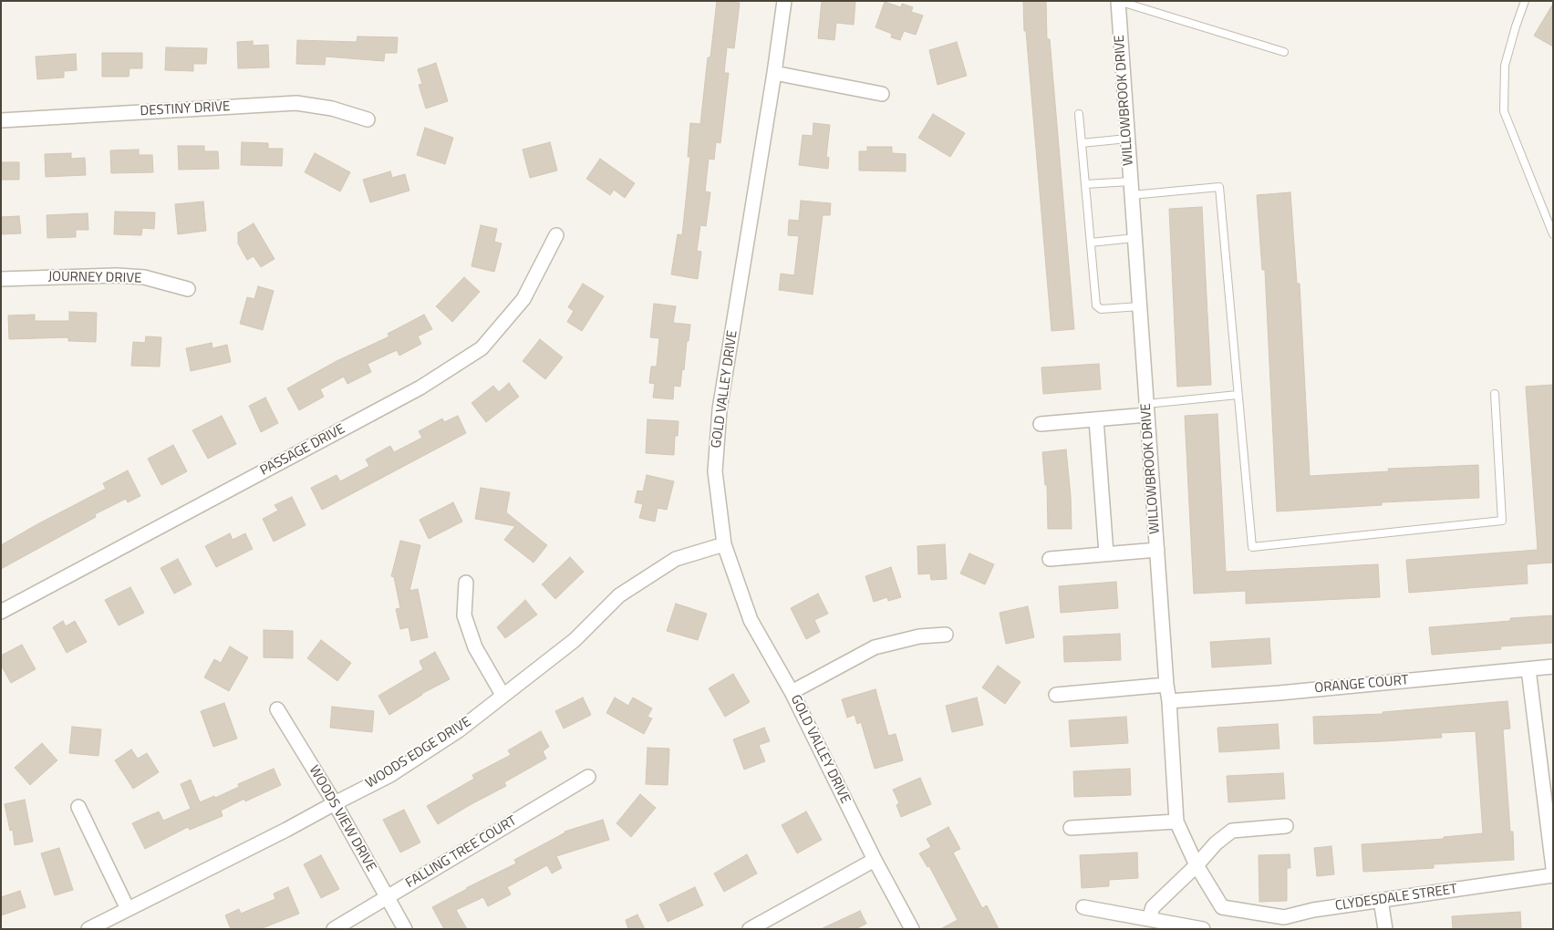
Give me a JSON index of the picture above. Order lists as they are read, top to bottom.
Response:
{
  "streets": {
    "street": [
      "WILLOWBROOK DRIVE",
      "DESTINY DRIVE",
      "JOURNEY DRIVE",
      "GOLD VALLEY DRIVE",
      "PASSAGE DRIVE",
      "ORANGE COURT",
      "WOODS EDGE DRIVE",
      "WOODS VIEW DRIVE",
      "FALLING TREE COURT",
      "CLYDESDALE STREET"
    ]
  },
  "crossings": [
    ["WILLOWBROOK DRIVE", "ORANGE COURT"],
    ["WILLOWBROOK DRIVE", "CLYDESDALE STREET"],
    ["GOLD VALLEY DRIVE", "WOODS EDGE DRIVE"],
    ["WOODS EDGE DRIVE", "WOODS VIEW DRIVE"],
    ["WOODS VIEW DRIVE", "FALLING TREE COURT"]
  ]
}
